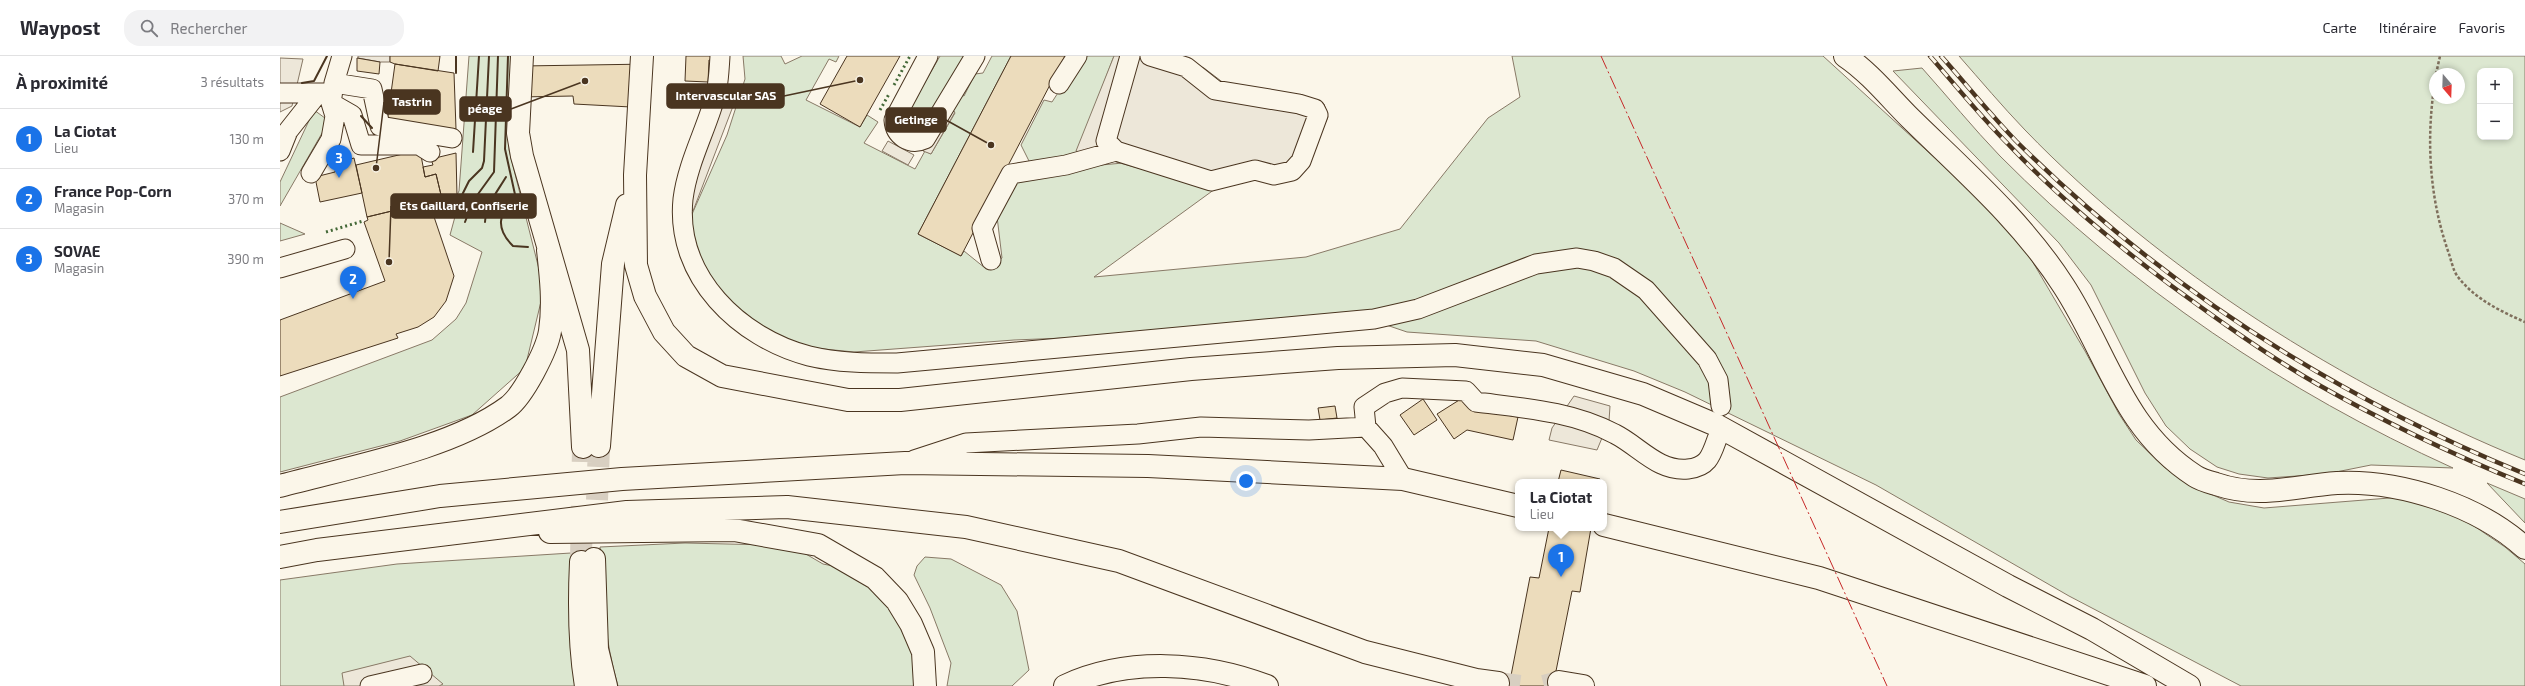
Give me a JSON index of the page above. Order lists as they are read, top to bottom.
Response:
{
  "places": [
    "Intervascular SAS",
    "péage",
    "Getinge",
    "Tastrin",
    "Ets Gaillard, Confiserie"
  ],
  "north": "bottom",
  "page": {
    "header": "Waypost",
    "search": "Rechercher",
    "nav": ["Carte", "Itinéraire", "Favoris"],
    "heading": ["À proximité", "3 résultats"],
    "map_buttons": ["+", "−"],
    "list": [
      {
        "mark": "1",
        "name": "La Ciotat",
        "note": "Lieu",
        "value": "130 m"
      },
      {
        "mark": "2",
        "name": "France Pop-Corn",
        "note": "Magasin",
        "value": "370 m"
      },
      {
        "mark": "3",
        "name": "SOVAE",
        "note": "Magasin",
        "value": "390 m"
      }
    ],
    "pins": ["3", "2", "1"],
    "popup": ["La Ciotat", "Lieu"]
  }
}
